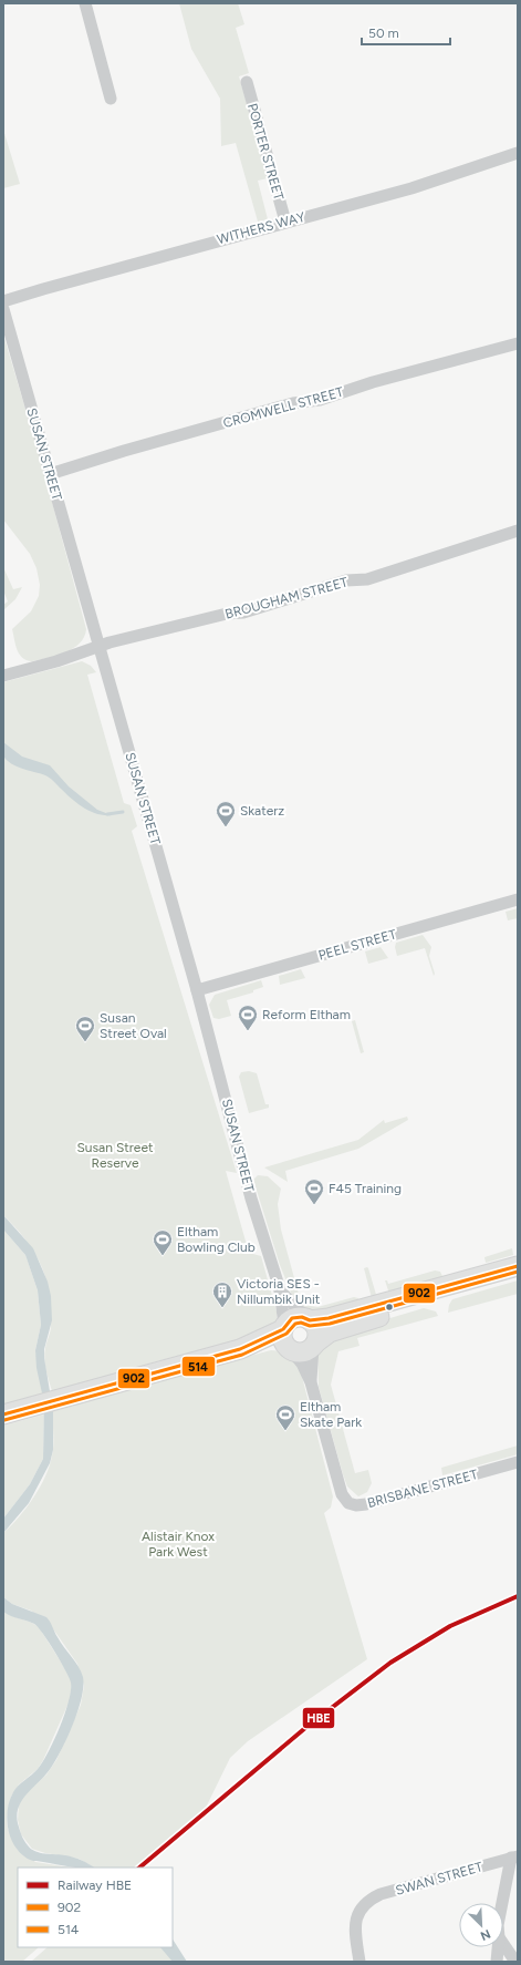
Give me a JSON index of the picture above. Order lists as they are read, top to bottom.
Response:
{
  "streets": {
    "street": [
      "PORTER STREET",
      "WITHERS WAY",
      "CROMWELL STREET",
      "SUSAN STREET",
      "BROUGHAM STREET",
      "PEEL STREET",
      "BRISBANE STREET",
      "SWAN STREET"
    ]
  },
  "crossings": [
    ["PORTER STREET", "WITHERS WAY"],
    ["CROMWELL STREET", "SUSAN STREET"],
    ["SUSAN STREET", "BROUGHAM STREET"],
    ["SUSAN STREET", "PEEL STREET"],
    ["SUSAN STREET", "BRISBANE STREET"]
  ],
  "parks": ["Susan Street Reserve", "Alistair Knox Park West"],
  "places": {
    "sports": [
      "Skaterz",
      "Reform Eltham",
      "Susan Street Oval",
      "F45 Training",
      "Eltham Bowling Club",
      "Eltham Skate Park"
    ],
    "building": ["Victoria SES - Nillumbik Unit"]
  },
  "lines": ["transit line 902", "transit line 514", "rail line HBE"],
  "legend": ["Railway HBE", "902", "514"],
  "scale_bar": "50 m",
  "north": "bottom right"
}
